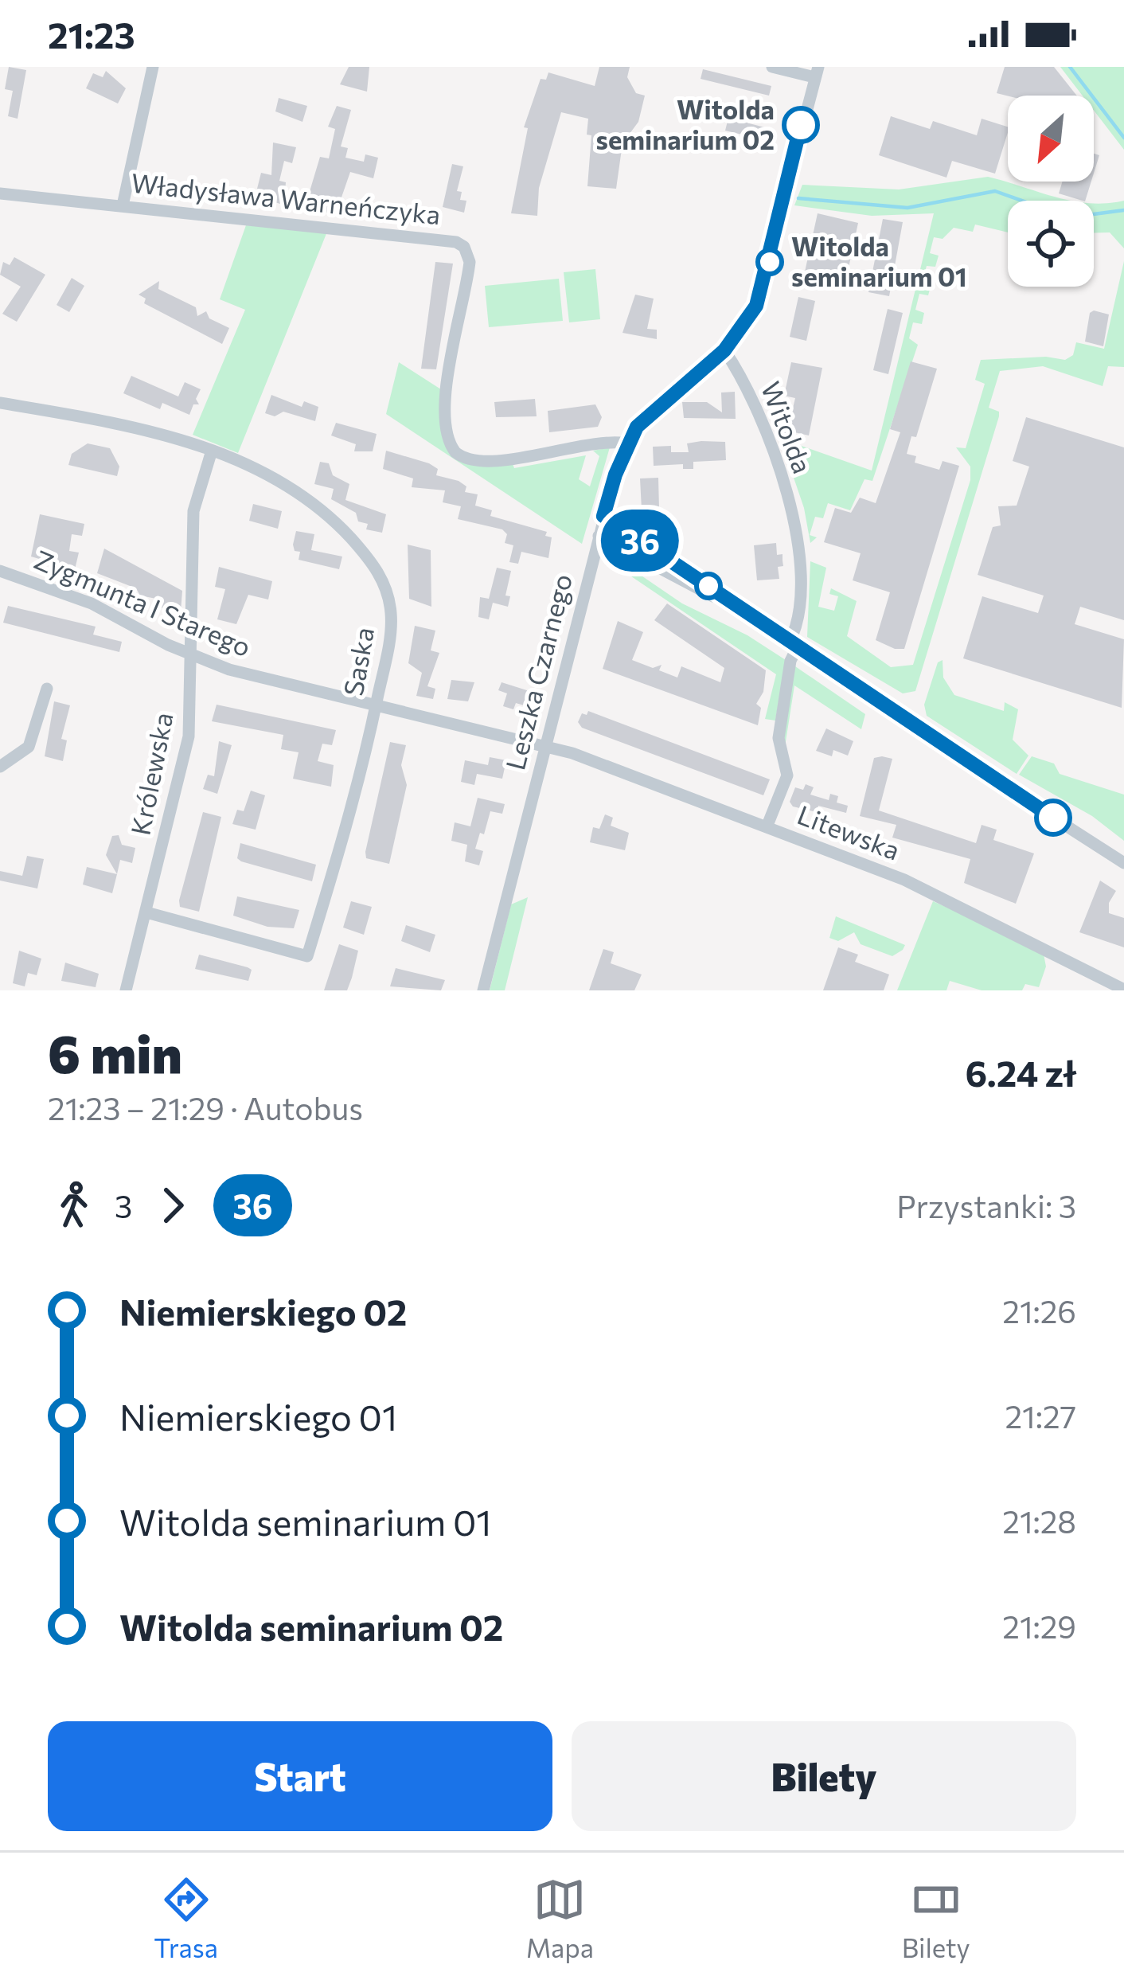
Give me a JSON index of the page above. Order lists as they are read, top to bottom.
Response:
{
  "streets": {
    "street": [
      "Władysława Warneńczyka",
      "Witolda",
      "Zygmunta I Starego",
      "Saska",
      "Leszka Czarnego",
      "Królewska",
      "Litewska"
    ]
  },
  "crossings": [
    ["Władysława Warneńczyka", "Leszka Czarnego"],
    ["Witolda", "Leszka Czarnego"],
    ["Witolda", "Litewska"],
    ["Zygmunta I Starego", "Saska"],
    ["Zygmunta I Starego", "Leszka Czarnego"],
    ["Zygmunta I Starego", "Królewska"],
    ["Zygmunta I Starego", "Litewska"],
    ["Saska", "Królewska"],
    ["Leszka Czarnego", "Litewska"]
  ],
  "places": ["Witolda seminarium 02", "Witolda seminarium 01"],
  "lines": ["bus line 36"],
  "north": "bottom left",
  "page": {
    "status": "21:23",
    "on_map": "36",
    "heading": ["6 min", "21:23 – 21:29 · Autobus", "6.24 zł"],
    "legs": ["3", "36", "Przystanki: 3"],
    "list": [
      {
        "name": "Niemierskiego 02",
        "value": "21:26"
      },
      {
        "name": "Niemierskiego 01",
        "value": "21:27"
      },
      {
        "name": "Witolda seminarium 01",
        "value": "21:28"
      },
      {
        "name": "Witolda seminarium 02",
        "value": "21:29"
      }
    ],
    "buttons": ["Start", "Bilety"],
    "tabs": ["Trasa", "Mapa", "Bilety"]
  }
}
